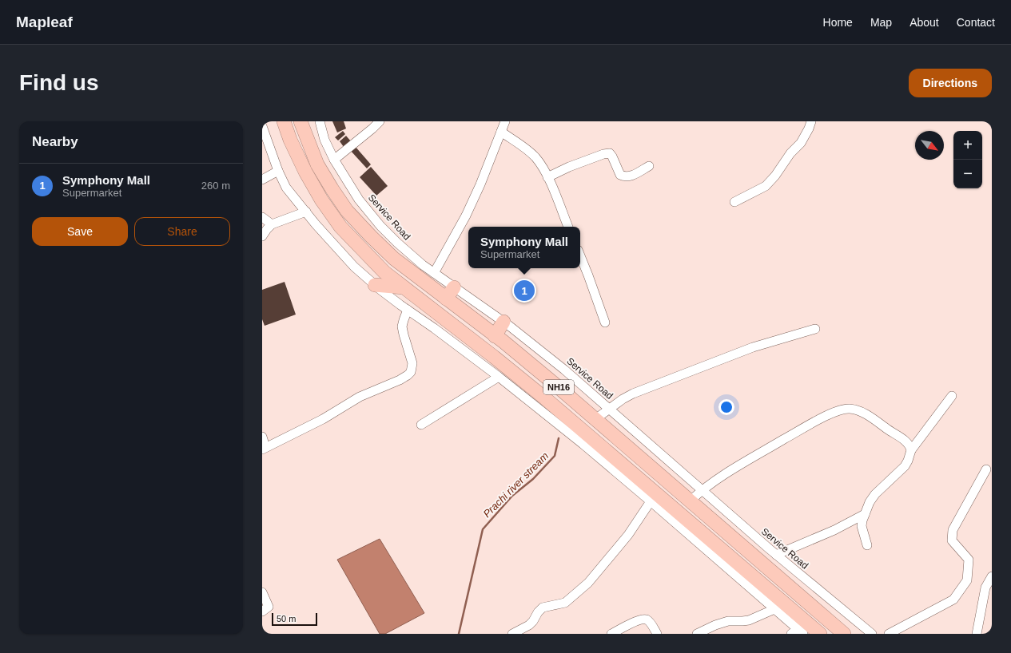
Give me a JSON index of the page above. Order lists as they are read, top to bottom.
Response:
{
  "streets": {
    "highway": ["NH16"],
    "street": ["Service Road"]
  },
  "water": ["Prachi river stream"],
  "scale_bar": "50 m",
  "north": "bottom right",
  "page": {
    "header": "Mapleaf",
    "nav": [
      "Home",
      "Map",
      "About",
      "Contact"
    ],
    "buttons": [
      "Directions",
      ["Save", "Share"]
    ],
    "title": "Find us",
    "heading": "Nearby",
    "map_buttons": ["+", "−"],
    "list": [
      {
        "mark": "1",
        "name": "Symphony Mall",
        "note": "Supermarket",
        "value": "260 m"
      }
    ],
    "popup": ["Symphony Mall", "Supermarket"],
    "pins": "1",
    "scale": "50 m"
  }
}
